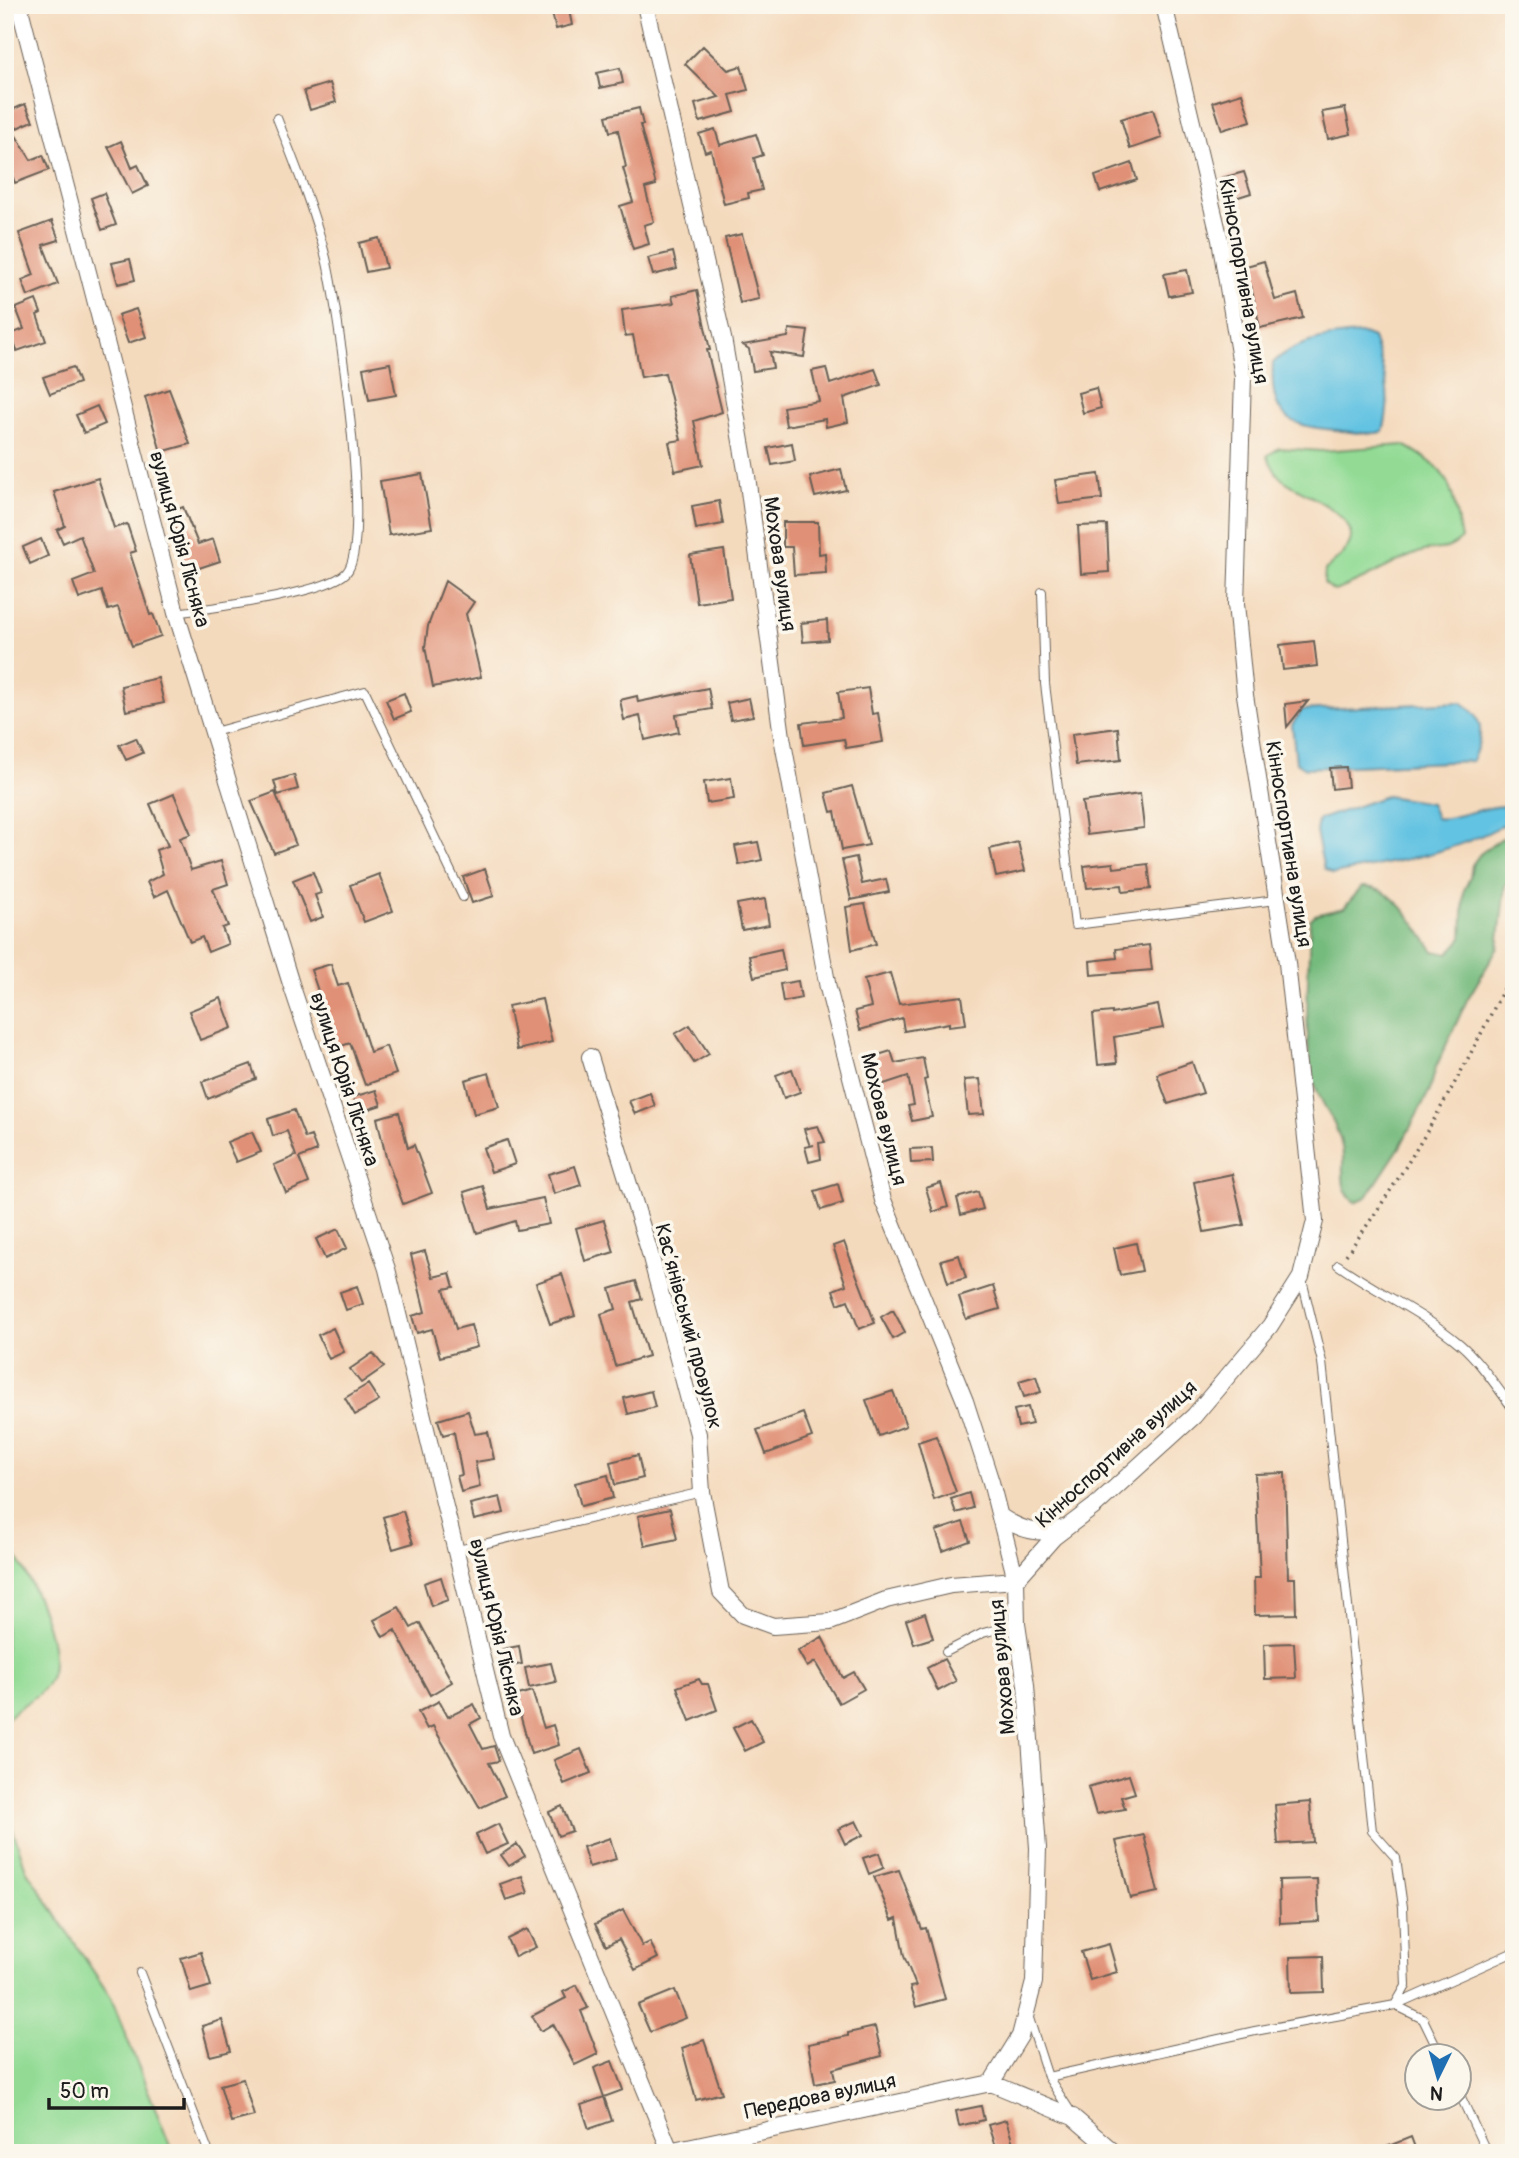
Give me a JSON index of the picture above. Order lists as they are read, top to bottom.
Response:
{
  "streets": {
    "street": [
      "Кінноспортивна вулиця",
      "вулиця Юрія Лісняка",
      "Мохова вулиця",
      "Касʼянівський провулок",
      "Передова вулиця"
    ]
  },
  "crossings": [
    ["Кінноспортивна вулиця", "Мохова вулиця"],
    ["Кінноспортивна вулиця", "Касʼянівський провулок"],
    ["вулиця Юрія Лісняка", "Передова вулиця"],
    ["Мохова вулиця", "Касʼянівський провулок"],
    ["Мохова вулиця", "Передова вулиця"]
  ],
  "scale_bar": "50 m",
  "north": "bottom"
}
